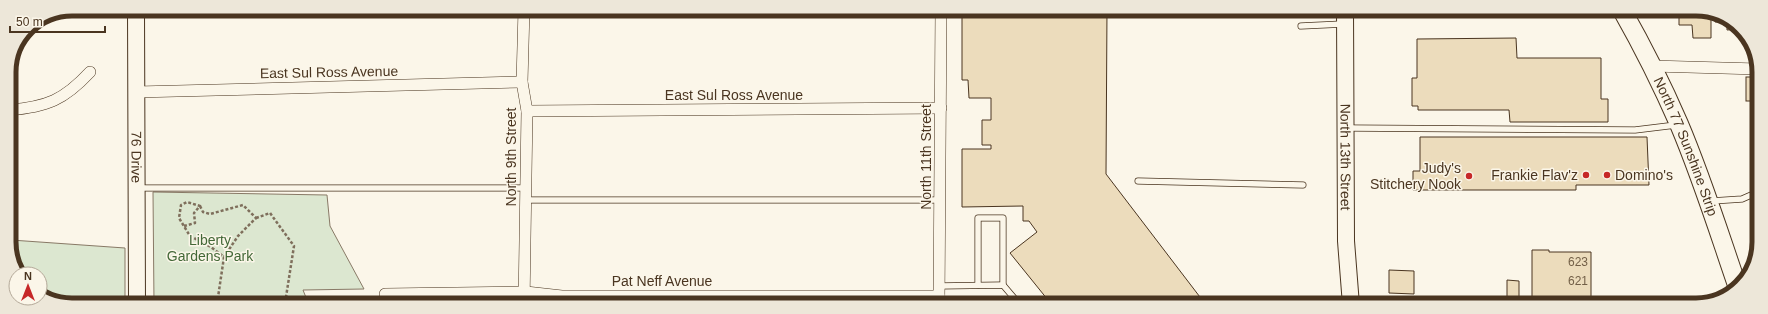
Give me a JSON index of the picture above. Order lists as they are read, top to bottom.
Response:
{
  "streets": {
    "main road": ["North 77 Sunshine Strip"],
    "street": [
      "East Sul Ross Avenue",
      "76 Drive",
      "North 9th Street",
      "North 11th Street",
      "North 13th Street",
      "Pat Neff Avenue"
    ]
  },
  "crossings": [
    ["East Sul Ross Avenue", "76 Drive"],
    ["East Sul Ross Avenue", "North 9th Street"],
    ["East Sul Ross Avenue", "North 11th Street"],
    ["North 9th Street", "Pat Neff Avenue"],
    ["North 11th Street", "Pat Neff Avenue"]
  ],
  "parks": ["Liberty Gardens Park"],
  "places": ["Frankie Flav'z", "Domino's", "Judy's Stitchery Nook"],
  "house_numbers": ["623", "621"],
  "scale_bar": "50 m",
  "north": "top"
}
